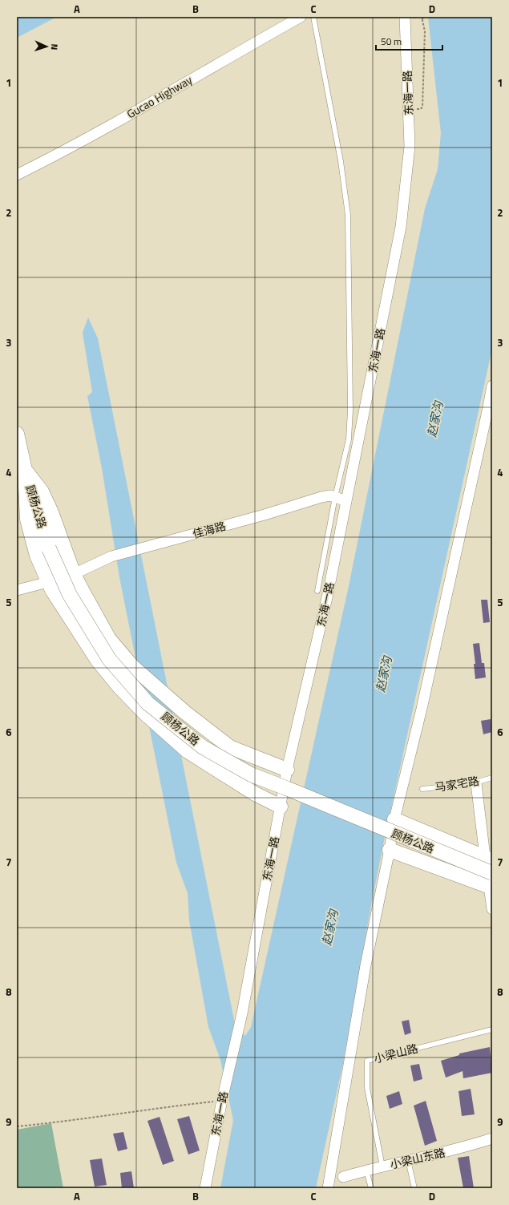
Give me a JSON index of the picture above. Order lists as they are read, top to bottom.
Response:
{
  "streets": {
    "street": [
      "东海一路",
      "Gucao Highway",
      "顾杨公路",
      "佳海路",
      "小梁山东路"
    ],
    "lane": ["马家宅路", "小梁山路"]
  },
  "crossings": [
    ["东海一路", "佳海路"],
    ["小梁山路", "小梁山东路"]
  ],
  "water": ["赵家沟"],
  "scale_bar": "50 m",
  "north": "right",
  "grid": {
    "columns": [
      "A",
      "B",
      "C",
      "D"
    ],
    "rows": [
      "1",
      "2",
      "3",
      "4",
      "5",
      "6",
      "7",
      "8",
      "9"
    ]
  }
}
